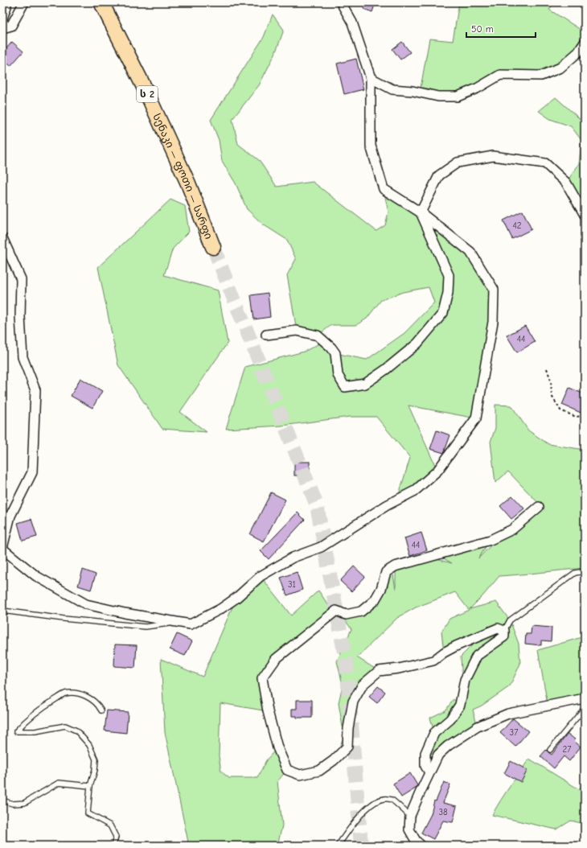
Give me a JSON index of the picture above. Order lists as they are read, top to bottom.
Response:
{
  "streets": {
    "highway": ["ს 2", "სენაკი — ფოთი — სარფი"]
  },
  "house_numbers": [
    "42",
    "44",
    "44",
    "31",
    "37",
    "27",
    "38"
  ],
  "scale_bar": "50 m"
}
